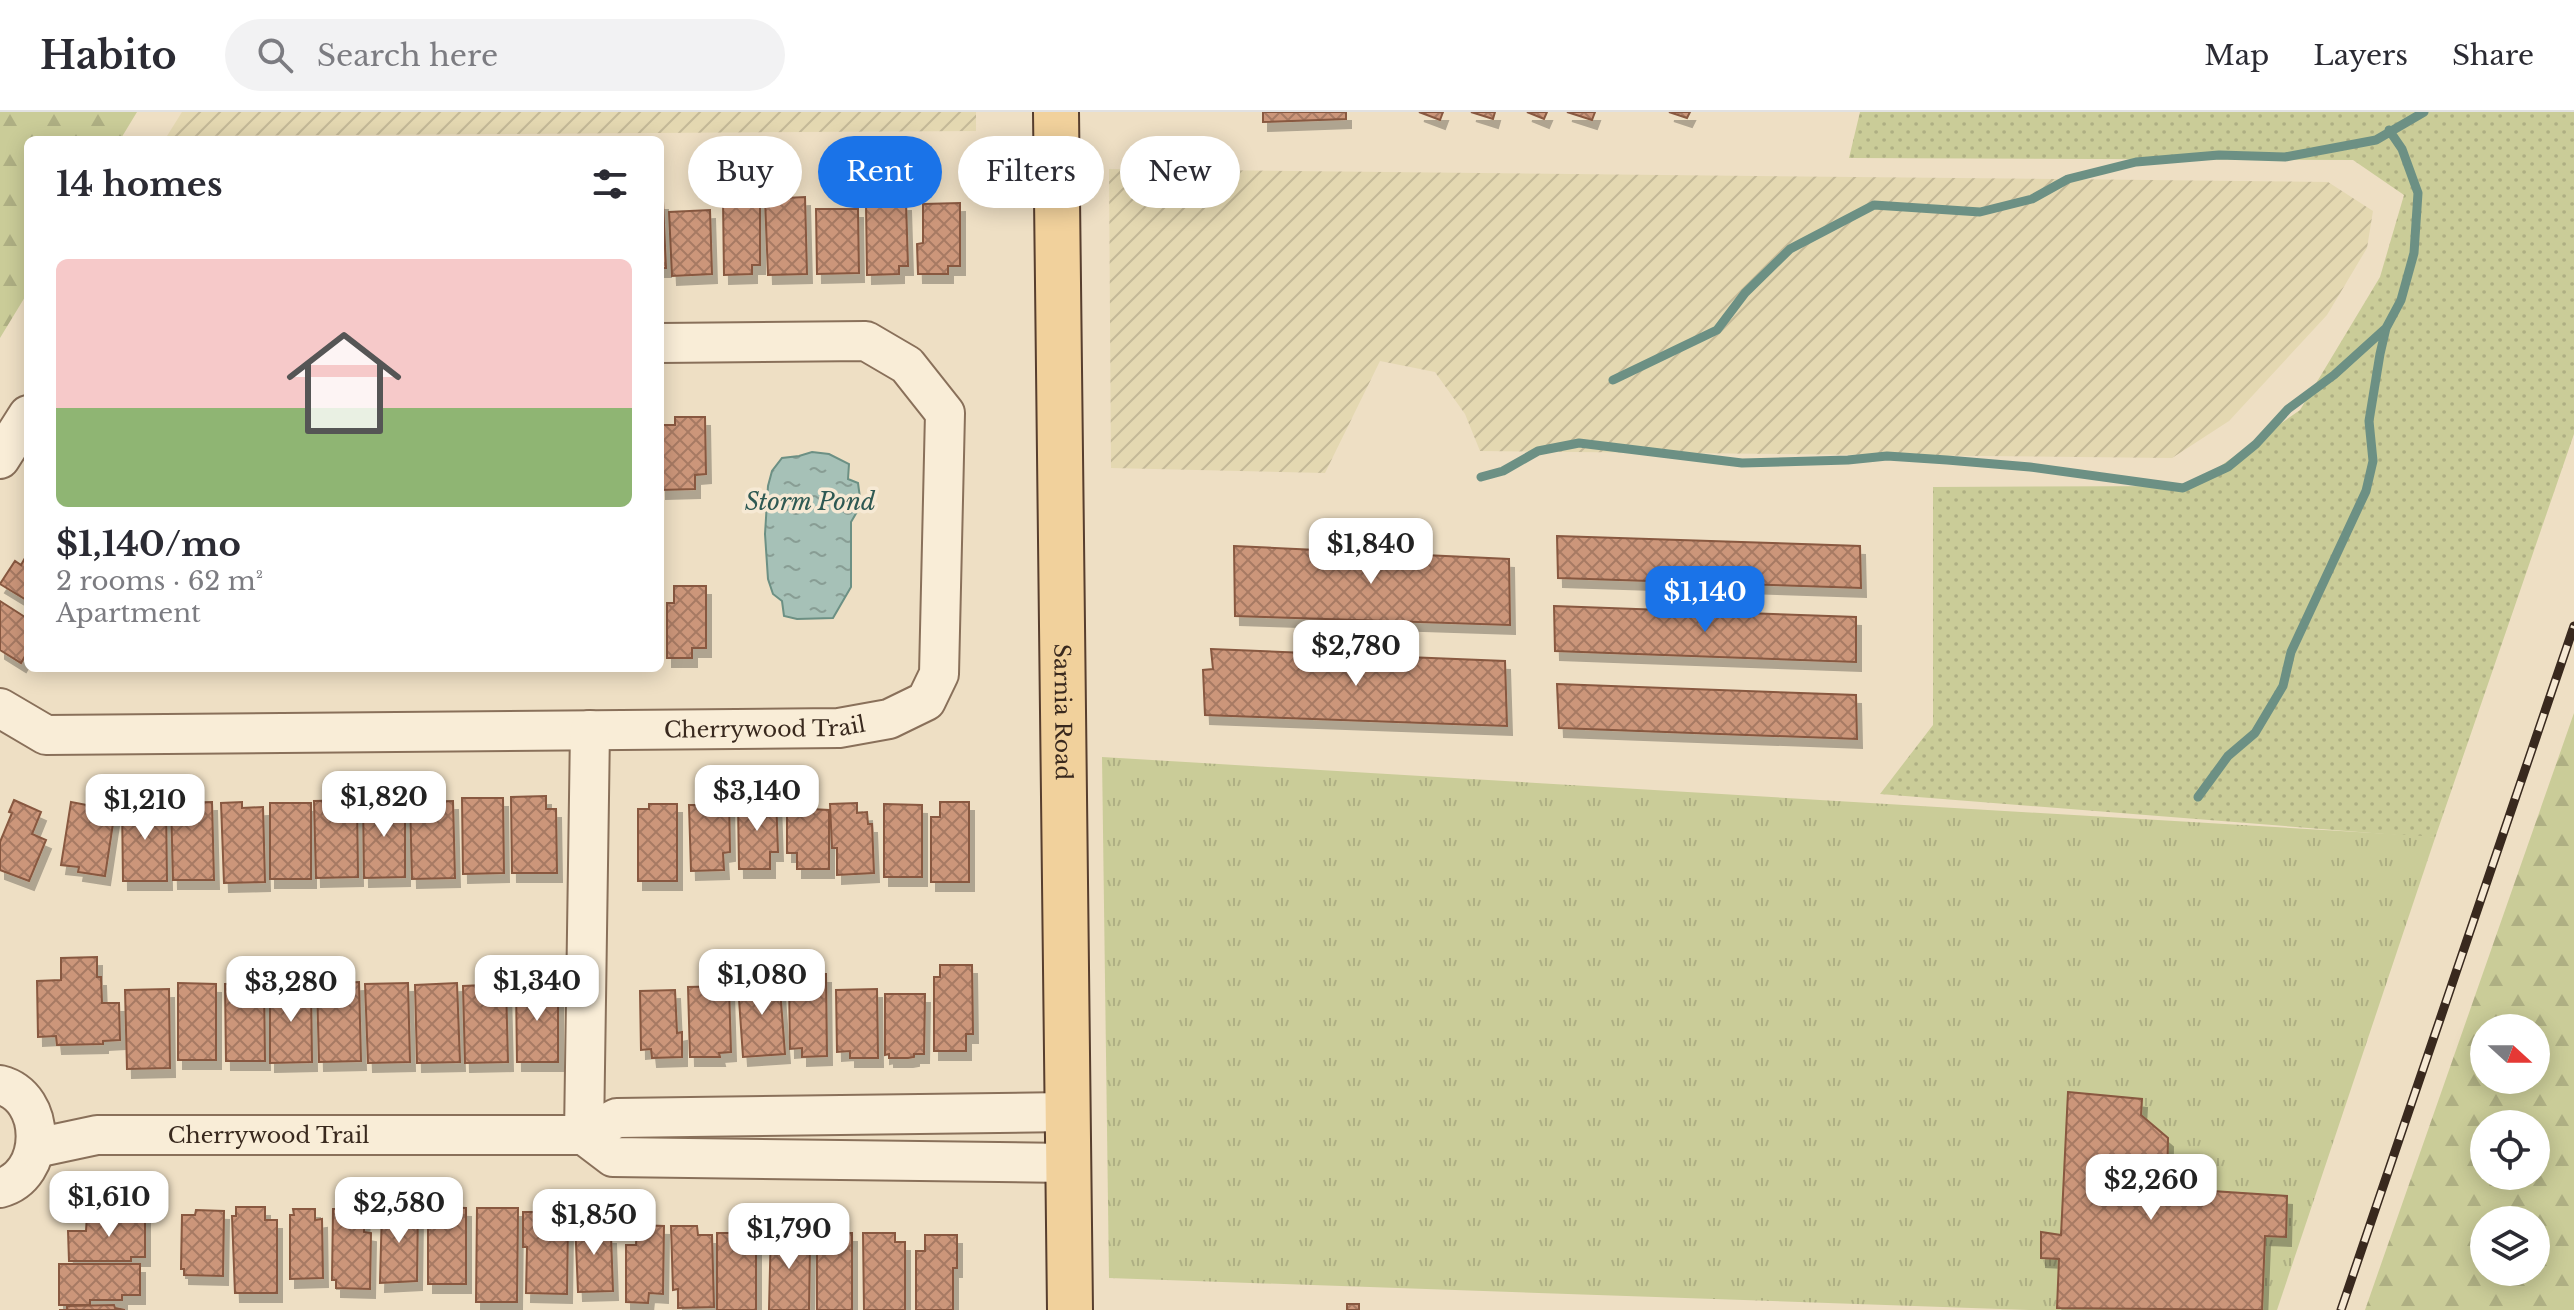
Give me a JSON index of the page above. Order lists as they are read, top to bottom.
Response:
{
  "streets": {
    "main road": ["Sarnia Road"],
    "street": ["Cherrywood Trail"]
  },
  "crossings": [
    ["Sarnia Road", "Cherrywood Trail"]
  ],
  "water": ["Storm Pond"],
  "north": "right",
  "page": {
    "header": "Habito",
    "search": "Search here",
    "nav": ["Map", "Layers", "Share"],
    "chip": [
      "Buy",
      "Rent",
      "Filters",
      "New"
    ],
    "heading": "14 homes",
    "list": [
      {
        "name": "$1,140/mo",
        "note": "2 rooms · 62 m² · Apartment"
      }
    ],
    "price": [
      "$1,840",
      "$1,140",
      "$2,780",
      "$3,140",
      "$1,820",
      "$1,210",
      "$1,080",
      "$1,340",
      "$3,280",
      "$2,260",
      "$1,610",
      "$2,580",
      "$1,850",
      "$1,790"
    ]
  }
}
